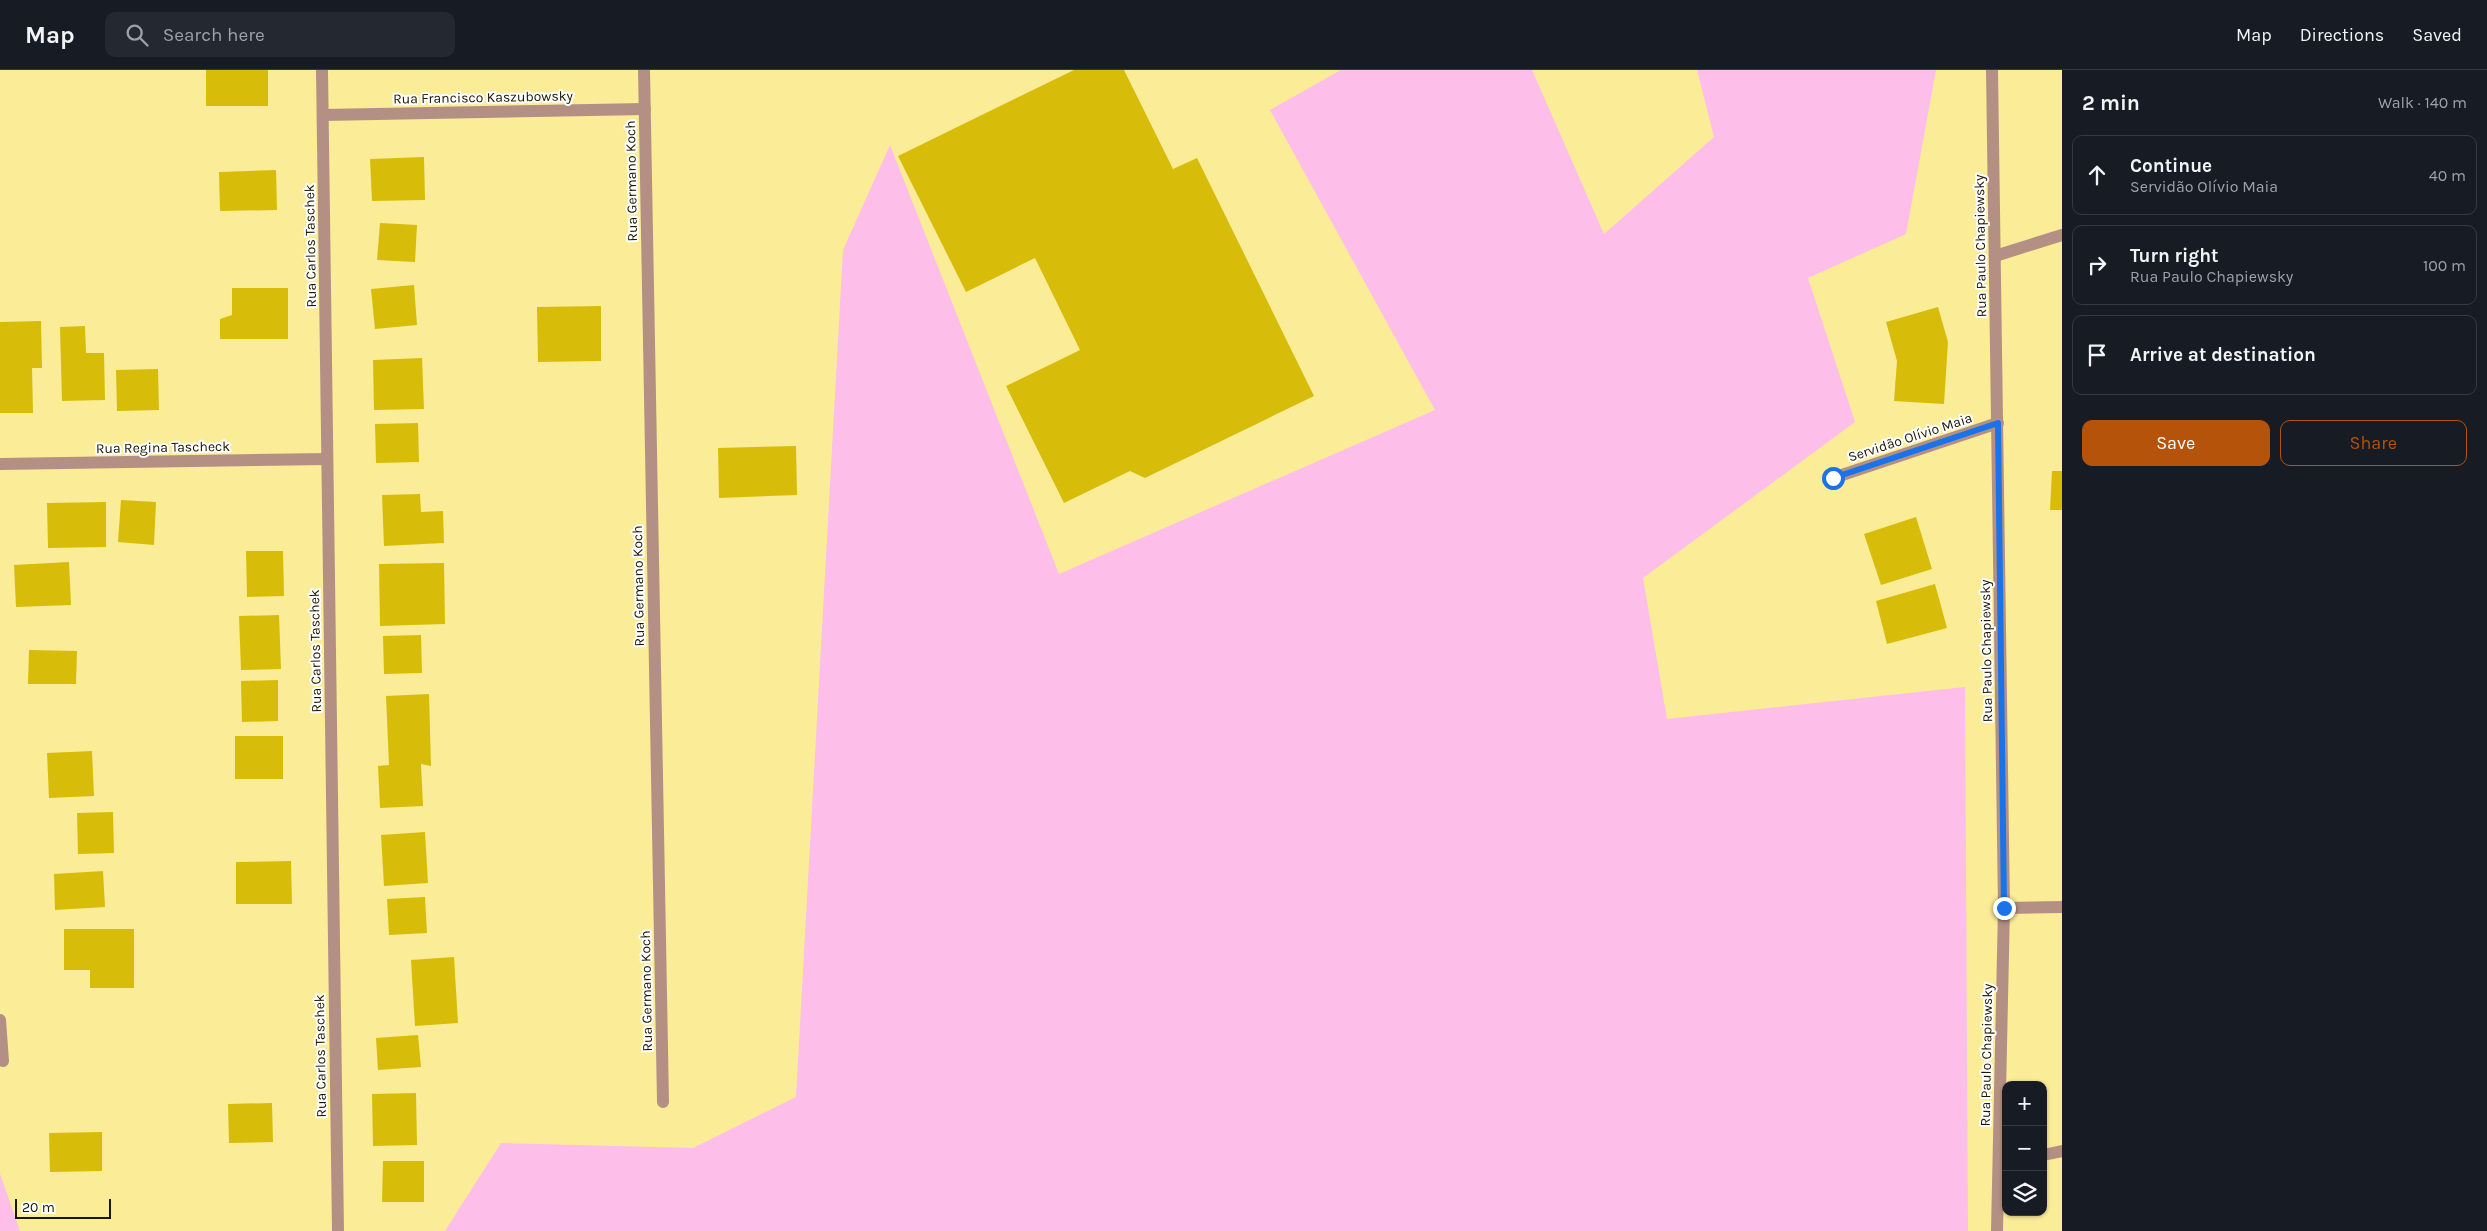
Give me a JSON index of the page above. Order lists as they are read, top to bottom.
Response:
{
  "streets": {
    "street": [
      "Rua Francisco Kaszubowsky",
      "Rua Germano Koch",
      "Rua Carlos Taschek",
      "Rua Paulo Chapiewsky",
      "Servidão Olívio Maia",
      "Rua Regina Tascheck"
    ]
  },
  "crossings": [
    ["Rua Francisco Kaszubowsky", "Rua Germano Koch"],
    ["Rua Francisco Kaszubowsky", "Rua Carlos Taschek"],
    ["Rua Carlos Taschek", "Rua Regina Tascheck"],
    ["Rua Paulo Chapiewsky", "Servidão Olívio Maia"]
  ],
  "scale_bar": "20 m",
  "page": {
    "header": "Map",
    "search": "Search here",
    "nav": ["Map", "Directions", "Saved"],
    "heading": ["2 min", "Walk · 140 m"],
    "list": [
      ["Continue", "Servidão Olívio Maia", "40 m"],
      ["Turn right", "Rua Paulo Chapiewsky", "100 m"],
      "Arrive at destination"
    ],
    "buttons": ["Save", "Share"],
    "map_buttons": ["+", "−"],
    "scale": "20 m"
  }
}
